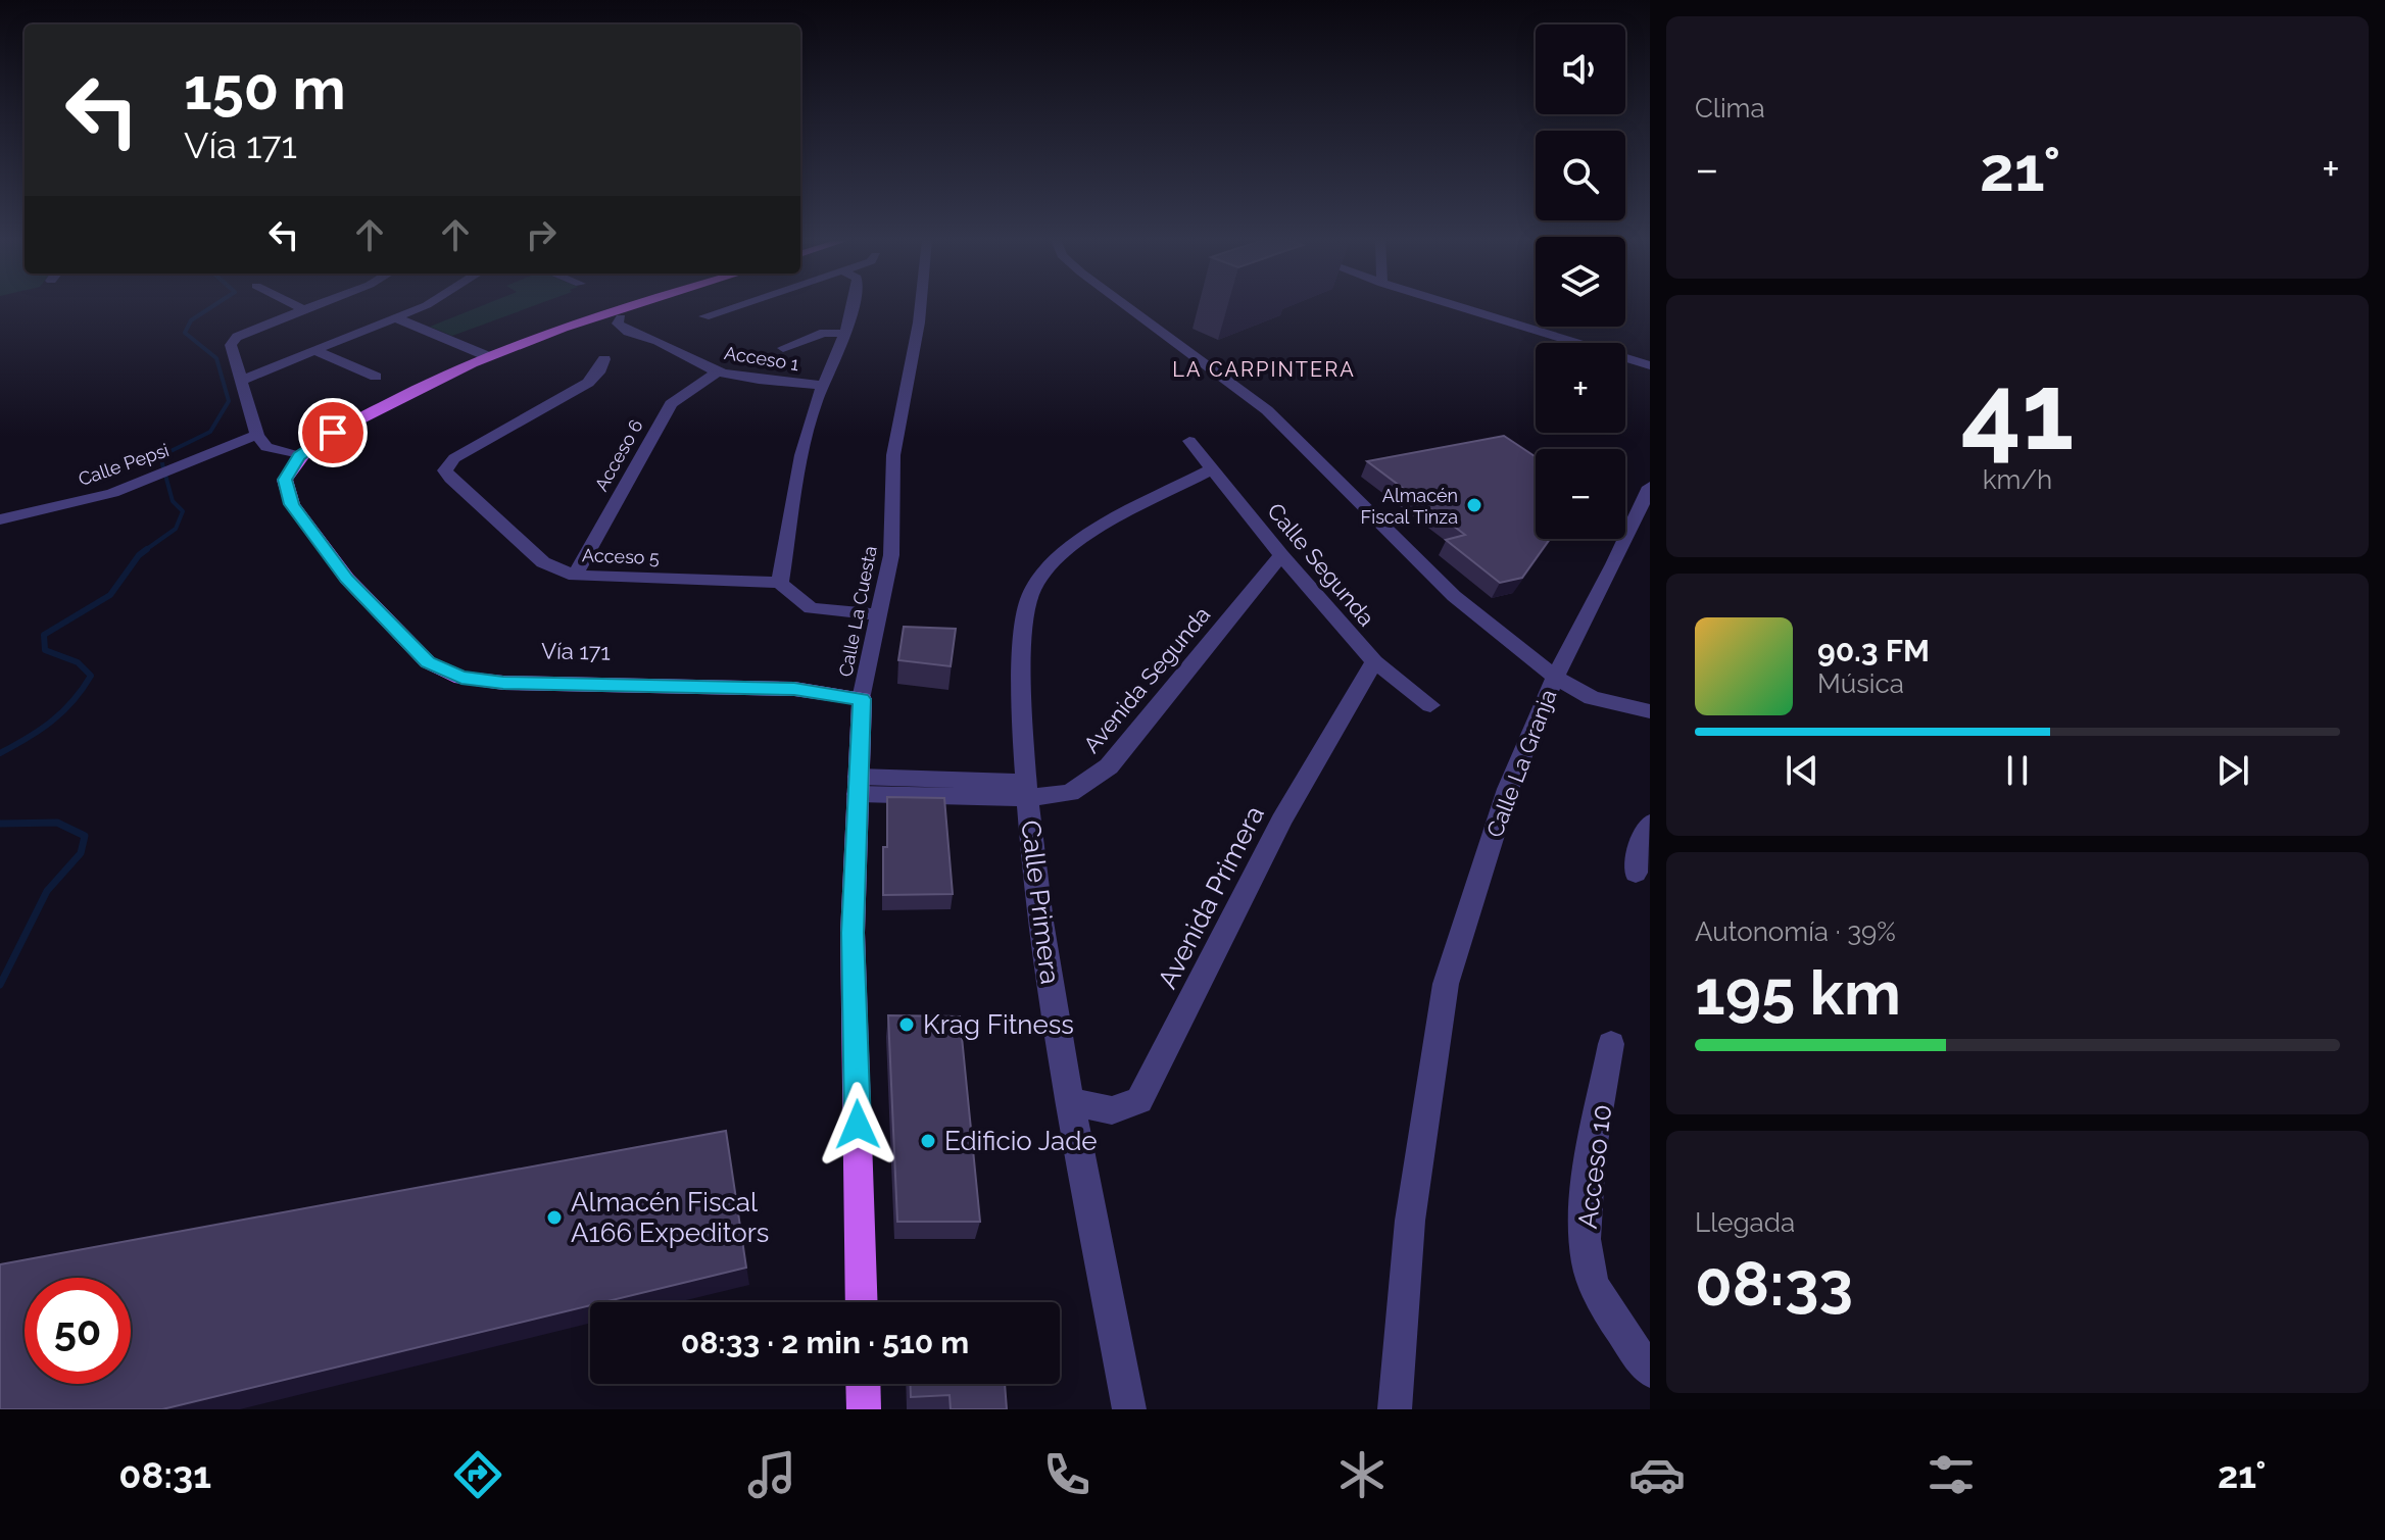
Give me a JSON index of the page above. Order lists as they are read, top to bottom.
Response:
{
  "streets": {
    "main road": ["Vía 171"],
    "street": [
      "Acceso 1",
      "Acceso 6",
      "Calle Pepsi",
      "Acceso 5",
      "Calle Segunda",
      "Calle La Cuesta",
      "Avenida Segunda",
      "Calle La Granja",
      "Avenida Primera",
      "Calle Primera",
      "Acceso 10"
    ]
  },
  "crossings": [
    ["Acceso 1", "Acceso 6"],
    ["Acceso 6", "Acceso 5"],
    ["Calle Segunda", "Avenida Segunda"],
    ["Calle Segunda", "Avenida Primera"],
    ["Calle Segunda", "Calle Primera"],
    ["Calle La Cuesta", "Vía 171"],
    ["Avenida Segunda", "Calle Primera"],
    ["Avenida Primera", "Calle Primera"]
  ],
  "districts": ["LA CARPINTERA"],
  "places": [
    "Almacén Fiscal Tinza",
    "Krag Fitness",
    "Edificio Jade",
    "Almacén Fiscal A166 Expeditors"
  ],
  "page": {
    "tile": [
      "Clima",
      ["41", "km/h"],
      ["Autonomía · 39%", "195 km"],
      ["Llegada", "08:33"]
    ],
    "map_buttons": ["+", "−"],
    "turn": ["150 m", "Vía 171"],
    "heat": ["−", "21°", "+"],
    "song": ["90.3 FM", "Música"],
    "limit": "50",
    "trip": "08:33 · 2 min · 510 m",
    "tabs": ["08:31", "21°"]
  }
}
